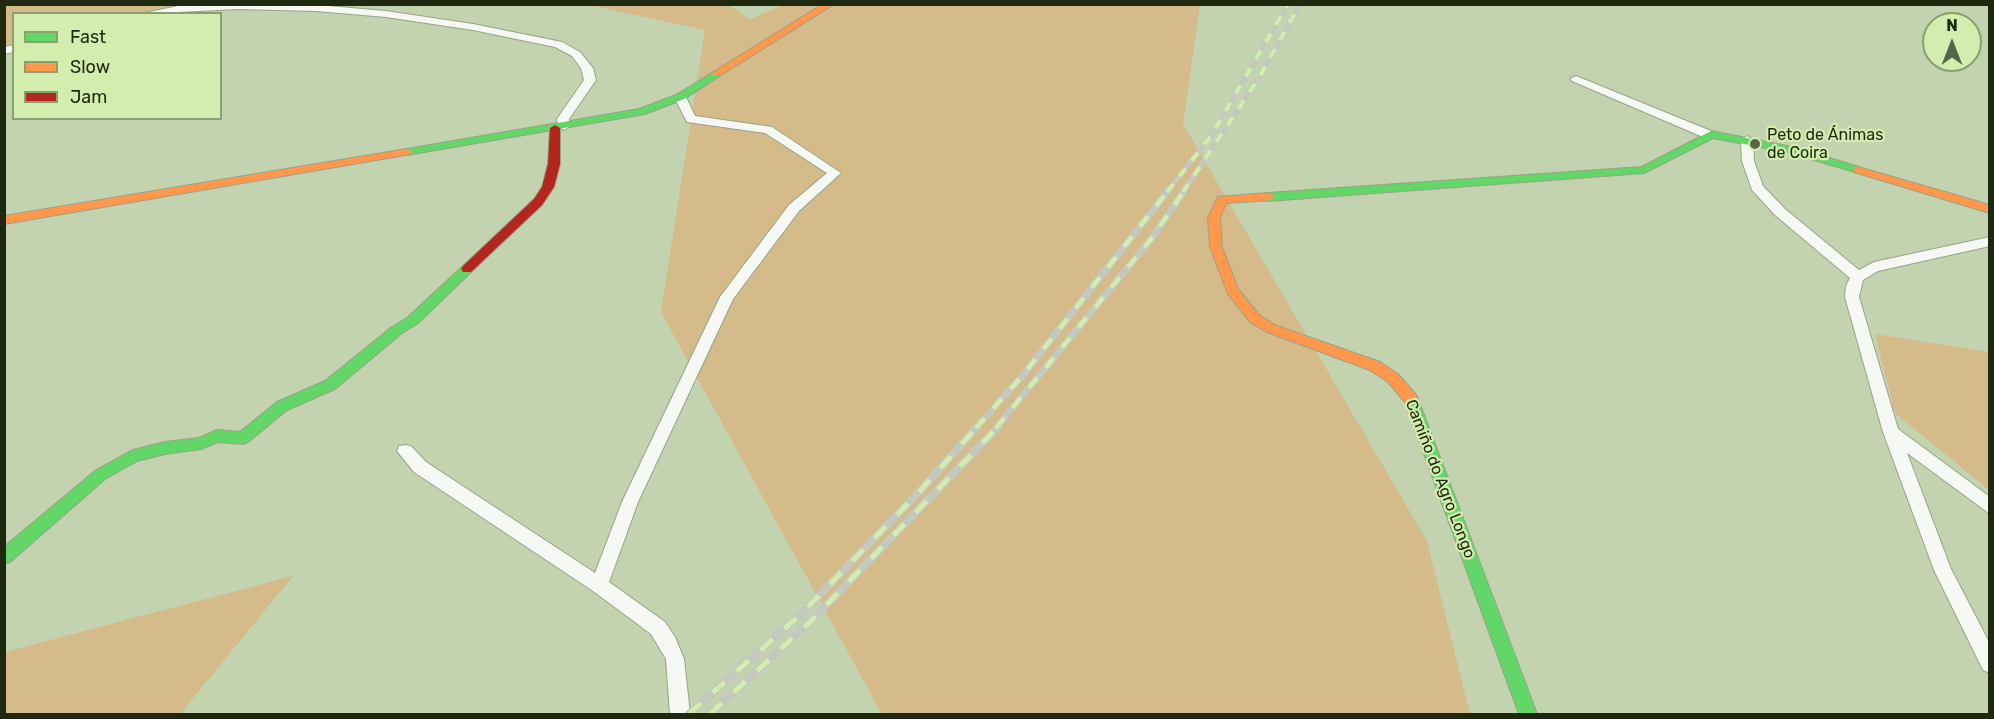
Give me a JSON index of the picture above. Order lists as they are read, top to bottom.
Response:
{
  "streets": {
    "street": ["Camiño do Agro Longo"]
  },
  "places": ["Peto de Ánimas de Coira"],
  "legend": ["Fast", "Slow", "Jam"],
  "north": "top"
}
